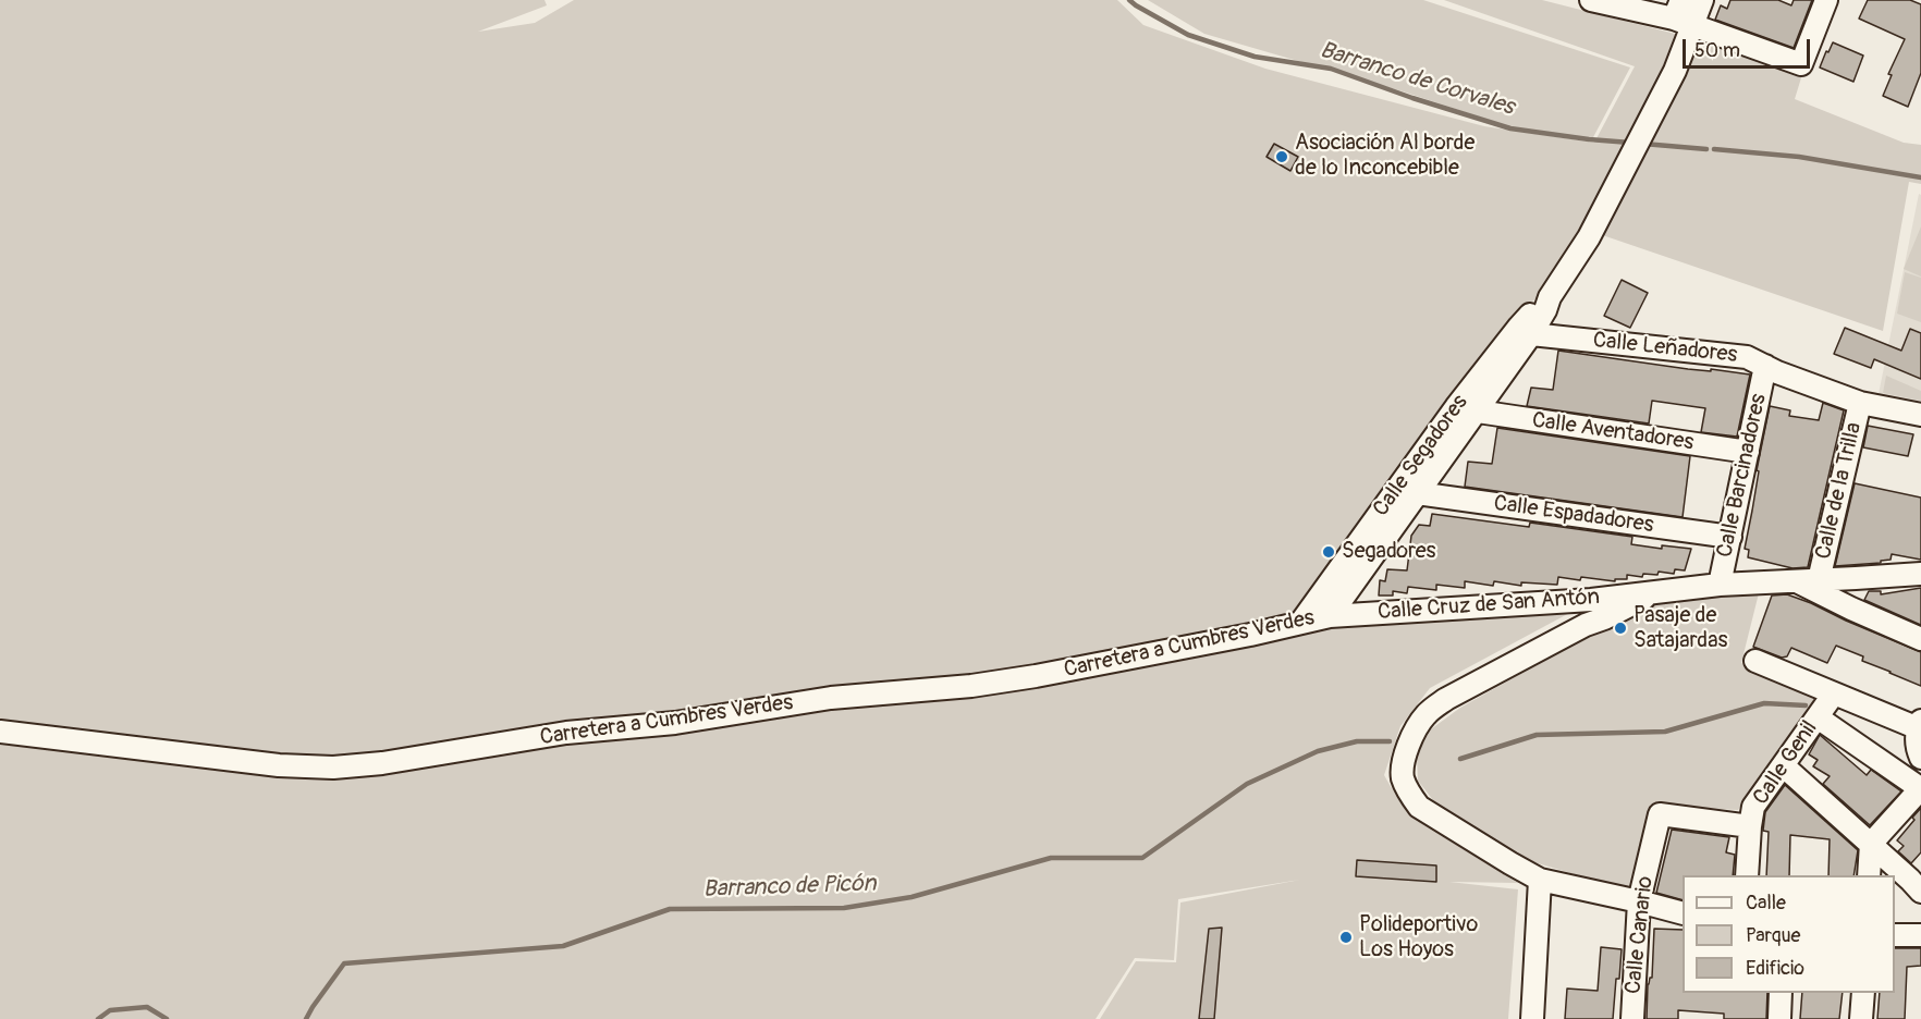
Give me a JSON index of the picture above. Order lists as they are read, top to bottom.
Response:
{
  "streets": {
    "street": [
      "Calle Leñadores",
      "Calle Aventadores",
      "Calle Segadores",
      "Calle Barcinadores",
      "Calle de la Trilla",
      "Calle Espadadores",
      "Calle Cruz de San Antón",
      "Carretera a Cumbres Verdes",
      "Calle Genil",
      "Calle Canario"
    ]
  },
  "crossings": [
    ["Calle Leñadores", "Calle Segadores"],
    ["Calle Leñadores", "Calle Barcinadores"],
    ["Calle Leñadores", "Calle de la Trilla"],
    ["Calle Aventadores", "Calle Segadores"],
    ["Calle Aventadores", "Calle Barcinadores"],
    ["Calle Segadores", "Calle Espadadores"],
    ["Calle Segadores", "Calle Cruz de San Antón"],
    ["Calle Segadores", "Carretera a Cumbres Verdes"],
    ["Calle Barcinadores", "Calle Espadadores"],
    ["Calle Barcinadores", "Calle Cruz de San Antón"],
    ["Calle de la Trilla", "Calle Cruz de San Antón"],
    ["Calle Cruz de San Antón", "Carretera a Cumbres Verdes"],
    ["Calle Genil", "Calle Canario"]
  ],
  "water": ["Barranco de Corvales", "Barranco de Picón"],
  "places": [
    "Asociación Al borde de lo Inconcebible",
    "Segadores",
    "Pasaje de Satajardas",
    "Polideportivo Los Hoyos"
  ],
  "legend": ["Calle", "Parque", "Edificio"],
  "scale_bar": "50 m"
}
